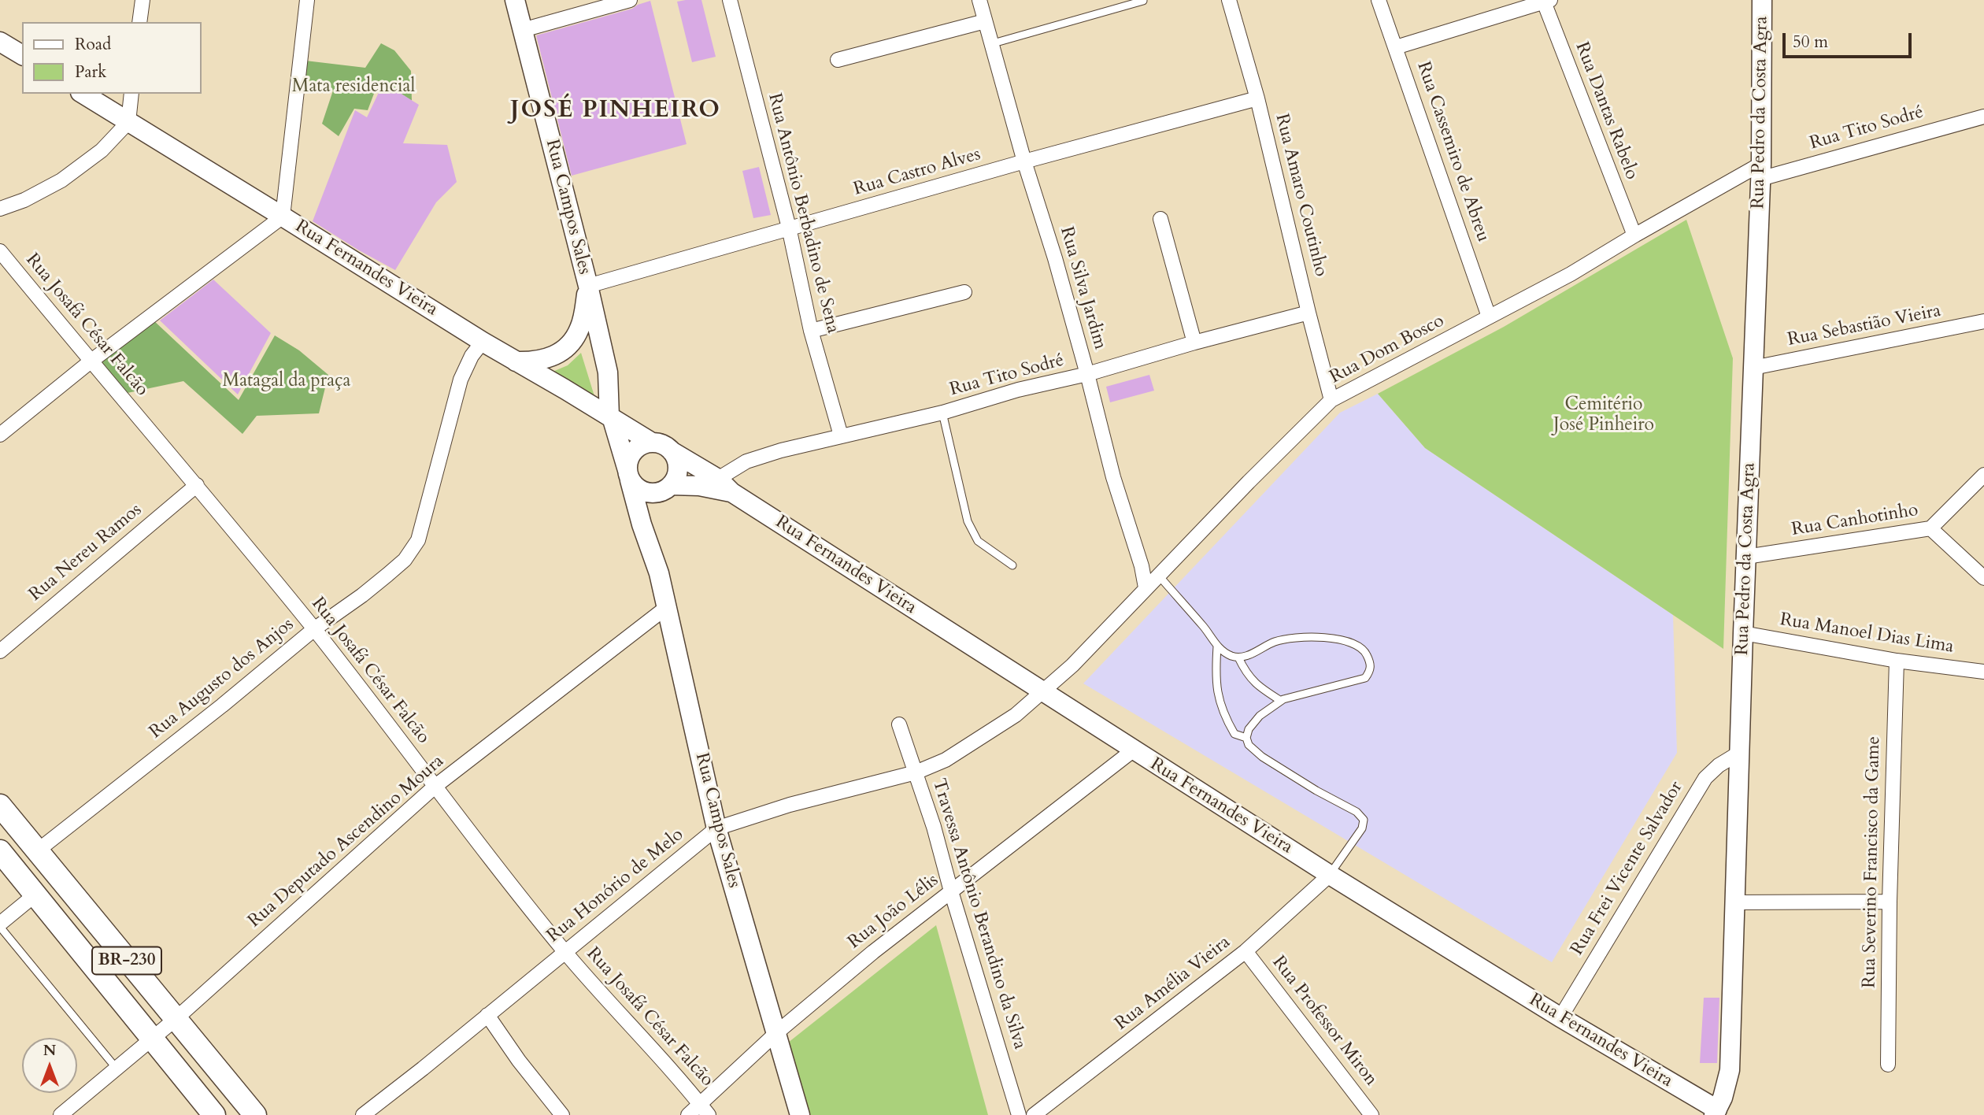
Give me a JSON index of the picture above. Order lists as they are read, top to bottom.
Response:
{
  "streets": {
    "main road": ["BR-230"],
    "street": [
      "Rua Dantas Rabelo",
      "Rua Pedro da Costa Agra",
      "Rua Tito Sodré",
      "Rua Cassemiro de Abreu",
      "Rua Castro Alves",
      "Rua Amaro Coutinho",
      "Rua Campos Sales",
      "Rua Antônio Berbadino de Sena",
      "Rua Fernandes Vieira",
      "Rua Silva Jardim",
      "Rua Josafá César Falcão",
      "Rua Sebastião Vieira",
      "Rua Dom Bosco",
      "Rua Canhotinho",
      "Rua Nereu Ramos",
      "Rua Manoel Dias Lima",
      "Rua Augusto dos Anjos",
      "Rua Deputado Ascendino Moura",
      "Rua Severino Francisco da Game",
      "Rua Frei Vicente Salvador",
      "Rua Honório de Melo",
      "Rua João Lélis",
      "Travessa Antônio Berandino da Silva",
      "Rua Amélia Vieira",
      "Rua Professor Miron"
    ]
  },
  "crossings": [
    ["Rua Dantas Rabelo", "Rua Dom Bosco"],
    ["Rua Pedro da Costa Agra", "Rua Tito Sodré"],
    ["Rua Pedro da Costa Agra", "Rua Fernandes Vieira"],
    ["Rua Pedro da Costa Agra", "Rua Sebastião Vieira"],
    ["Rua Pedro da Costa Agra", "Rua Dom Bosco"],
    ["Rua Pedro da Costa Agra", "Rua Canhotinho"],
    ["Rua Pedro da Costa Agra", "Rua Manoel Dias Lima"],
    ["Rua Pedro da Costa Agra", "Rua Frei Vicente Salvador"],
    ["Rua Tito Sodré", "Rua Amaro Coutinho"],
    ["Rua Tito Sodré", "Rua Antônio Berbadino de Sena"],
    ["Rua Tito Sodré", "Rua Fernandes Vieira"],
    ["Rua Tito Sodré", "Rua Silva Jardim"],
    ["Rua Tito Sodré", "Rua Dom Bosco"],
    ["Rua Cassemiro de Abreu", "Rua Dom Bosco"],
    ["Rua Castro Alves", "Rua Amaro Coutinho"],
    ["Rua Castro Alves", "Rua Campos Sales"],
    ["Rua Castro Alves", "Rua Antônio Berbadino de Sena"],
    ["Rua Castro Alves", "Rua Silva Jardim"],
    ["Rua Amaro Coutinho", "Rua Dom Bosco"],
    ["Rua Campos Sales", "Rua Fernandes Vieira"],
    ["Rua Campos Sales", "Rua Deputado Ascendino Moura"],
    ["Rua Campos Sales", "Rua Honório de Melo"],
    ["Rua Campos Sales", "Rua João Lélis"],
    ["Rua Fernandes Vieira", "Rua Dom Bosco"],
    ["Rua Fernandes Vieira", "Rua Augusto dos Anjos"],
    ["Rua Fernandes Vieira", "Rua Frei Vicente Salvador"],
    ["Rua Fernandes Vieira", "Rua Honório de Melo"],
    ["Rua Fernandes Vieira", "Rua João Lélis"],
    ["Rua Fernandes Vieira", "Rua Amélia Vieira"],
    ["Rua Silva Jardim", "Rua Dom Bosco"],
    ["Rua Josafá César Falcão", "Rua Nereu Ramos"],
    ["Rua Josafá César Falcão", "Rua Augusto dos Anjos"],
    ["Rua Josafá César Falcão", "Rua Deputado Ascendino Moura"],
    ["Rua Josafá César Falcão", "Rua Honório de Melo"],
    ["Rua Josafá César Falcão", "Rua João Lélis"],
    ["Rua Dom Bosco", "Rua Honório de Melo"],
    ["Rua Manoel Dias Lima", "Rua Severino Francisco da Game"],
    ["Rua Augusto dos Anjos", "BR-230"],
    ["Rua Deputado Ascendino Moura", "BR-230"],
    ["Rua Honório de Melo", "Travessa Antônio Berandino da Silva"],
    ["Rua João Lélis", "Travessa Antônio Berandino da Silva"],
    ["Rua Amélia Vieira", "Rua Professor Miron"]
  ],
  "districts": ["JOSÉ PINHEIRO"],
  "parks": ["Mata residencial", "Matagal da praça", "Cemitério José Pinheiro"],
  "legend": ["Road", "Park"],
  "scale_bar": "50 m",
  "north": "top"
}
